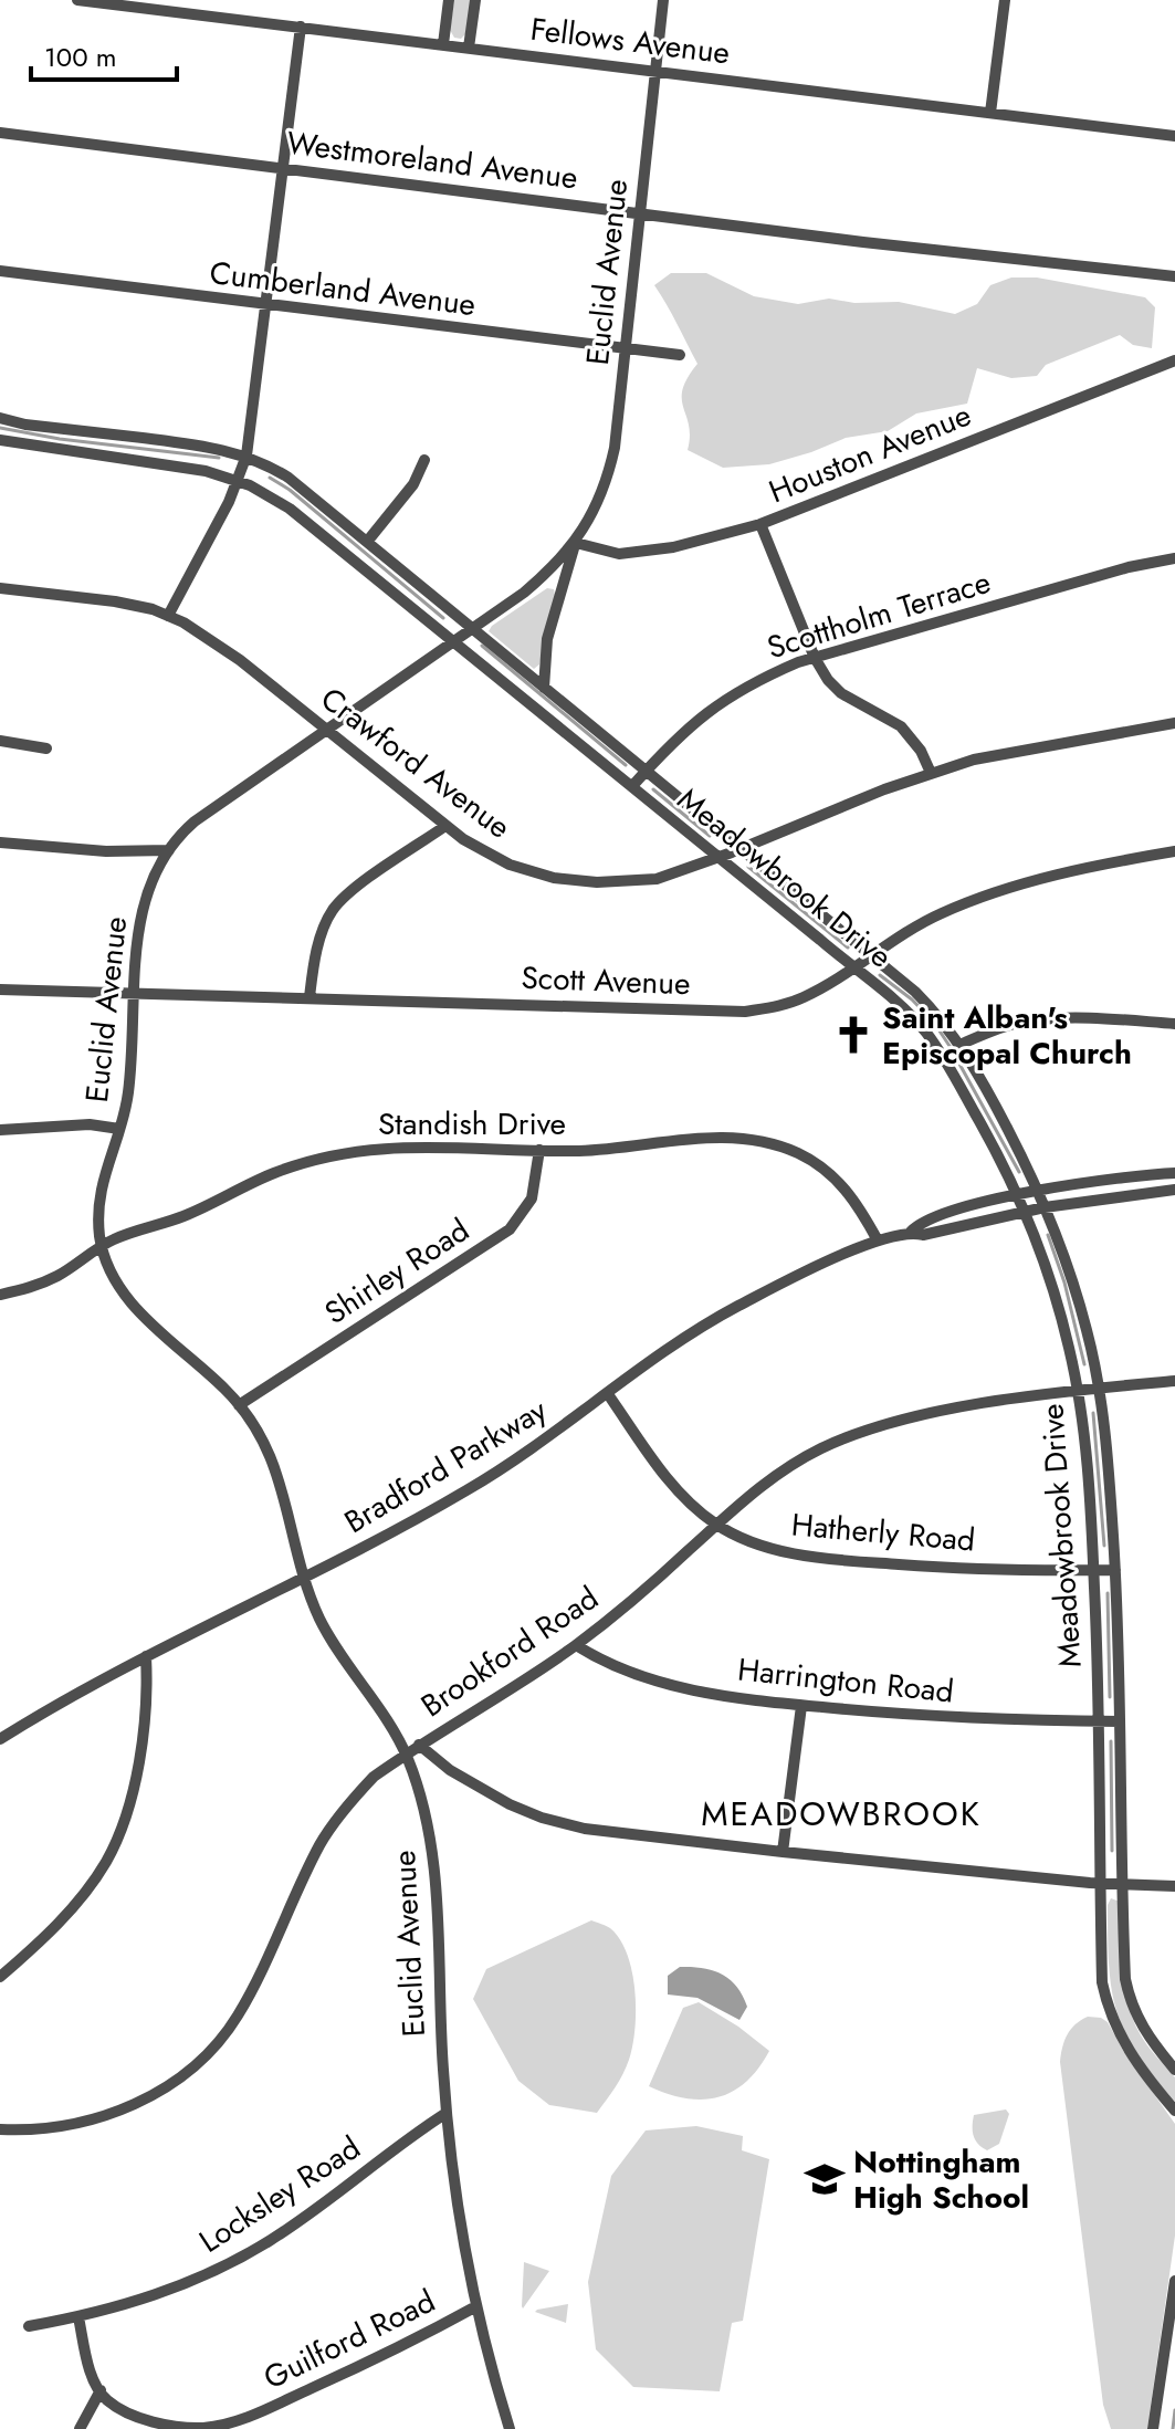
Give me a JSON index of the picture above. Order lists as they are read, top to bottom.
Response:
{
  "streets": {
    "street": [
      "Fellows Avenue",
      "Westmoreland Avenue",
      "Euclid Avenue",
      "Cumberland Avenue",
      "Houston Avenue",
      "Scottholm Terrace",
      "Crawford Avenue",
      "Meadowbrook Drive",
      "Scott Avenue",
      "Standish Drive",
      "Shirley Road",
      "Bradford Parkway",
      "Hatherly Road",
      "Brookford Road",
      "Harrington Road",
      "Locksley Road",
      "Guilford Road"
    ]
  },
  "crossings": [
    ["Fellows Avenue", "Euclid Avenue"],
    ["Westmoreland Avenue", "Euclid Avenue"],
    ["Euclid Avenue", "Cumberland Avenue"],
    ["Euclid Avenue", "Houston Avenue"],
    ["Euclid Avenue", "Crawford Avenue"],
    ["Euclid Avenue", "Meadowbrook Drive"],
    ["Euclid Avenue", "Scott Avenue"],
    ["Euclid Avenue", "Standish Drive"],
    ["Euclid Avenue", "Shirley Road"],
    ["Euclid Avenue", "Bradford Parkway"],
    ["Euclid Avenue", "Brookford Road"],
    ["Euclid Avenue", "Locksley Road"],
    ["Euclid Avenue", "Guilford Road"],
    ["Scottholm Terrace", "Meadowbrook Drive"],
    ["Crawford Avenue", "Meadowbrook Drive"],
    ["Meadowbrook Drive", "Scott Avenue"],
    ["Meadowbrook Drive", "Bradford Parkway"],
    ["Meadowbrook Drive", "Hatherly Road"],
    ["Meadowbrook Drive", "Brookford Road"],
    ["Meadowbrook Drive", "Harrington Road"],
    ["Standish Drive", "Shirley Road"],
    ["Standish Drive", "Bradford Parkway"],
    ["Bradford Parkway", "Hatherly Road"],
    ["Hatherly Road", "Brookford Road"],
    ["Brookford Road", "Harrington Road"]
  ],
  "districts": ["MEADOWBROOK"],
  "places": {
    "church": ["Saint Alban's Episcopal Church"],
    "school or university": ["Nottingham High School"]
  },
  "scale_bar": "100 m"
}
